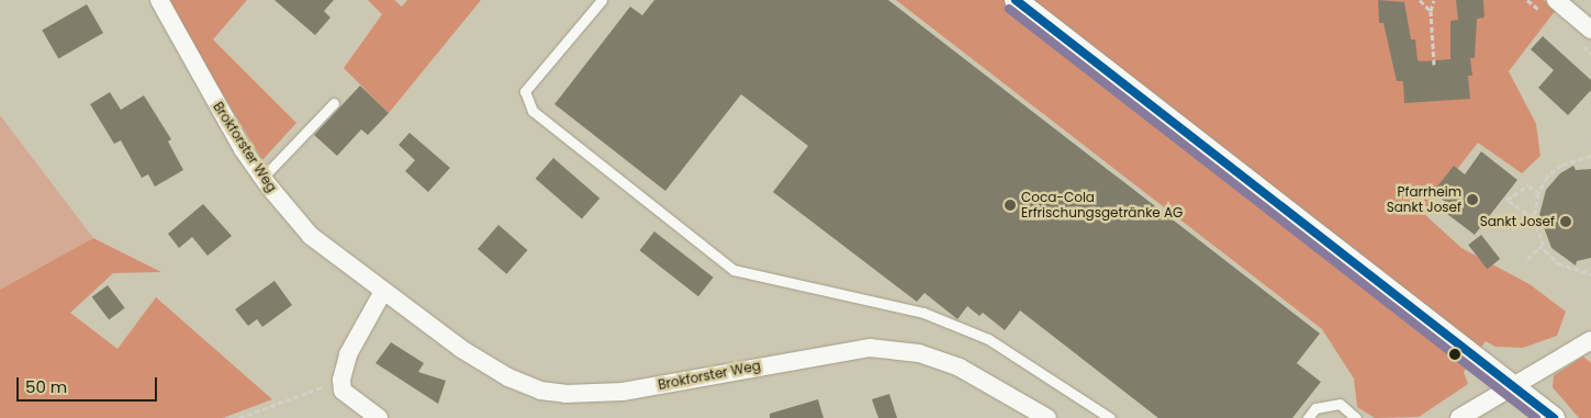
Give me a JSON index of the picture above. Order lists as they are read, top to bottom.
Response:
{
  "streets": {
    "street": ["Brokforster Weg"]
  },
  "places": ["Pfarrheim Sankt Josef", "Coca-Cola Erfrischungsgetränke AG", "Sankt Josef"],
  "scale_bar": "50 m"
}
